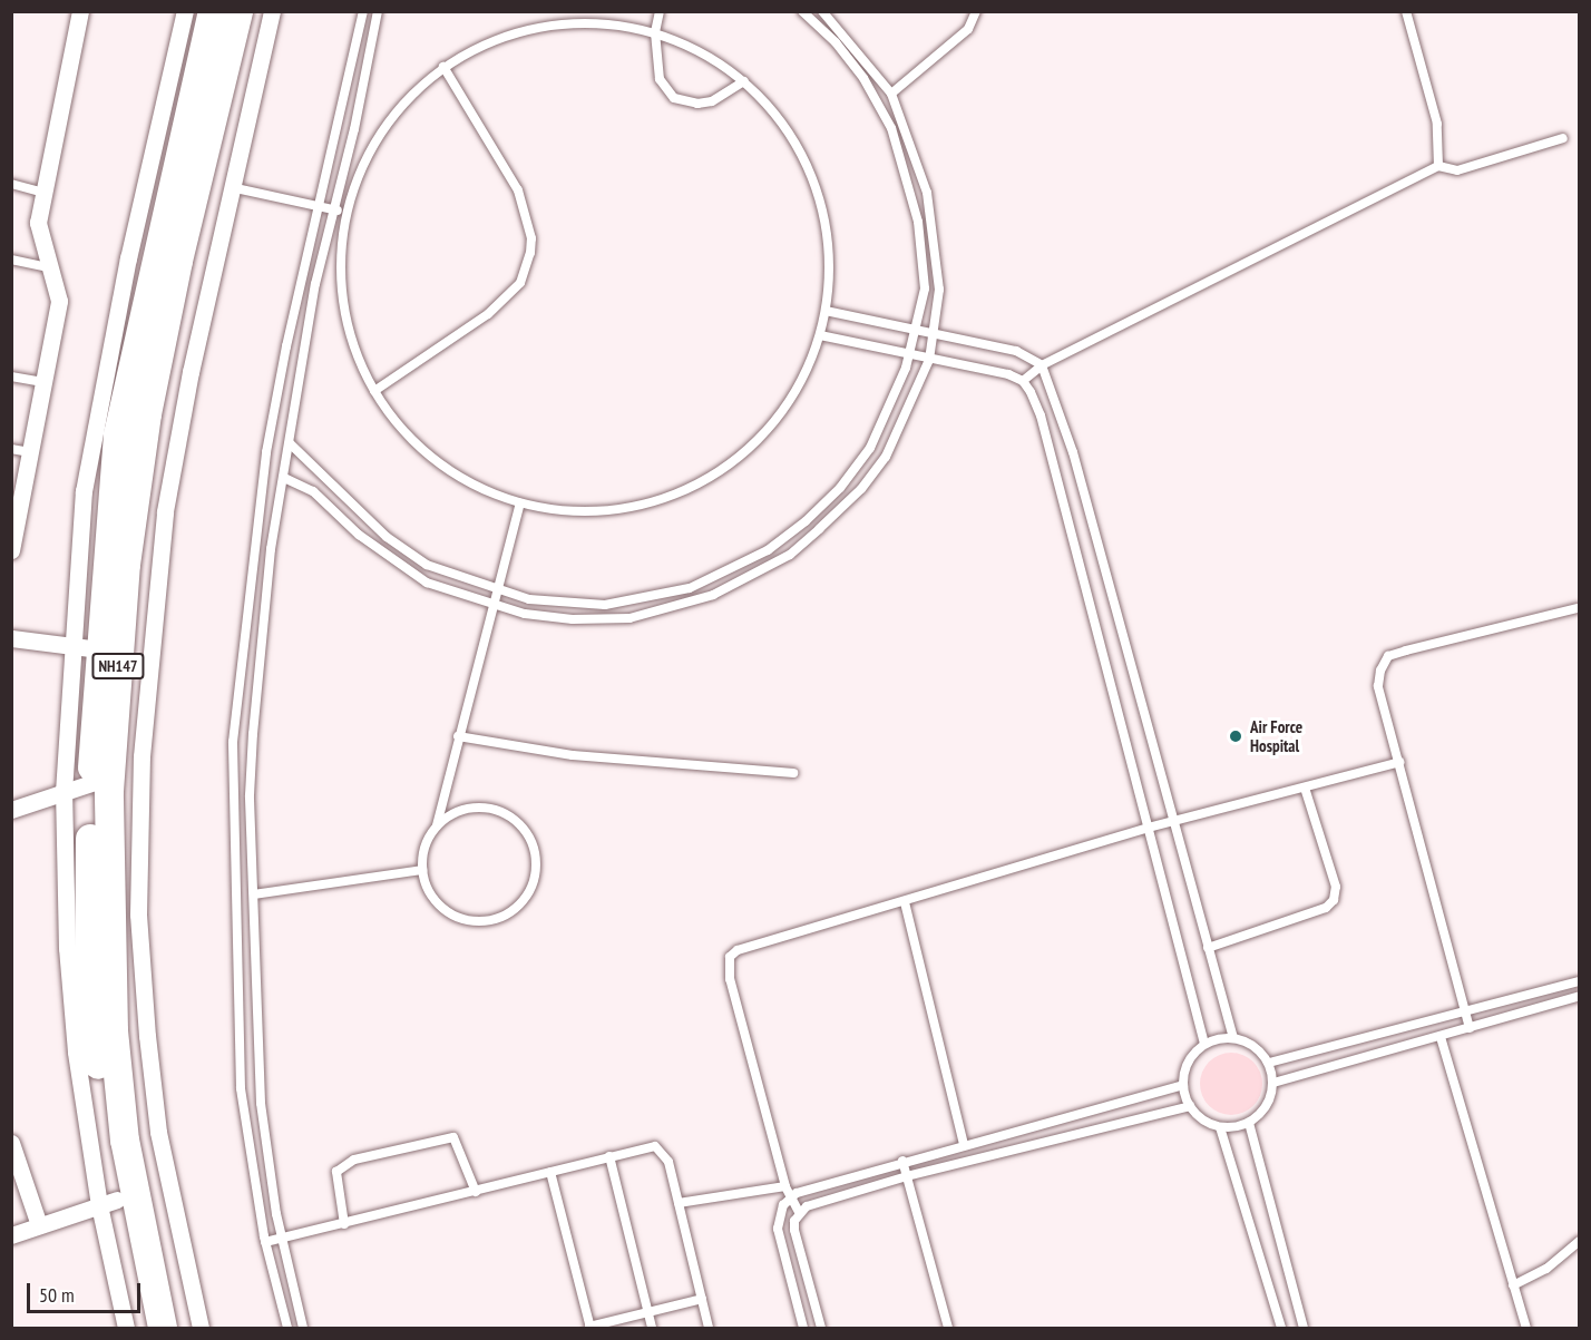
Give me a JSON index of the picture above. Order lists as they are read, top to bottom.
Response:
{
  "streets": {
    "highway": ["NH147"]
  },
  "places": ["Air Force Hospital"],
  "scale_bar": "50 m"
}
